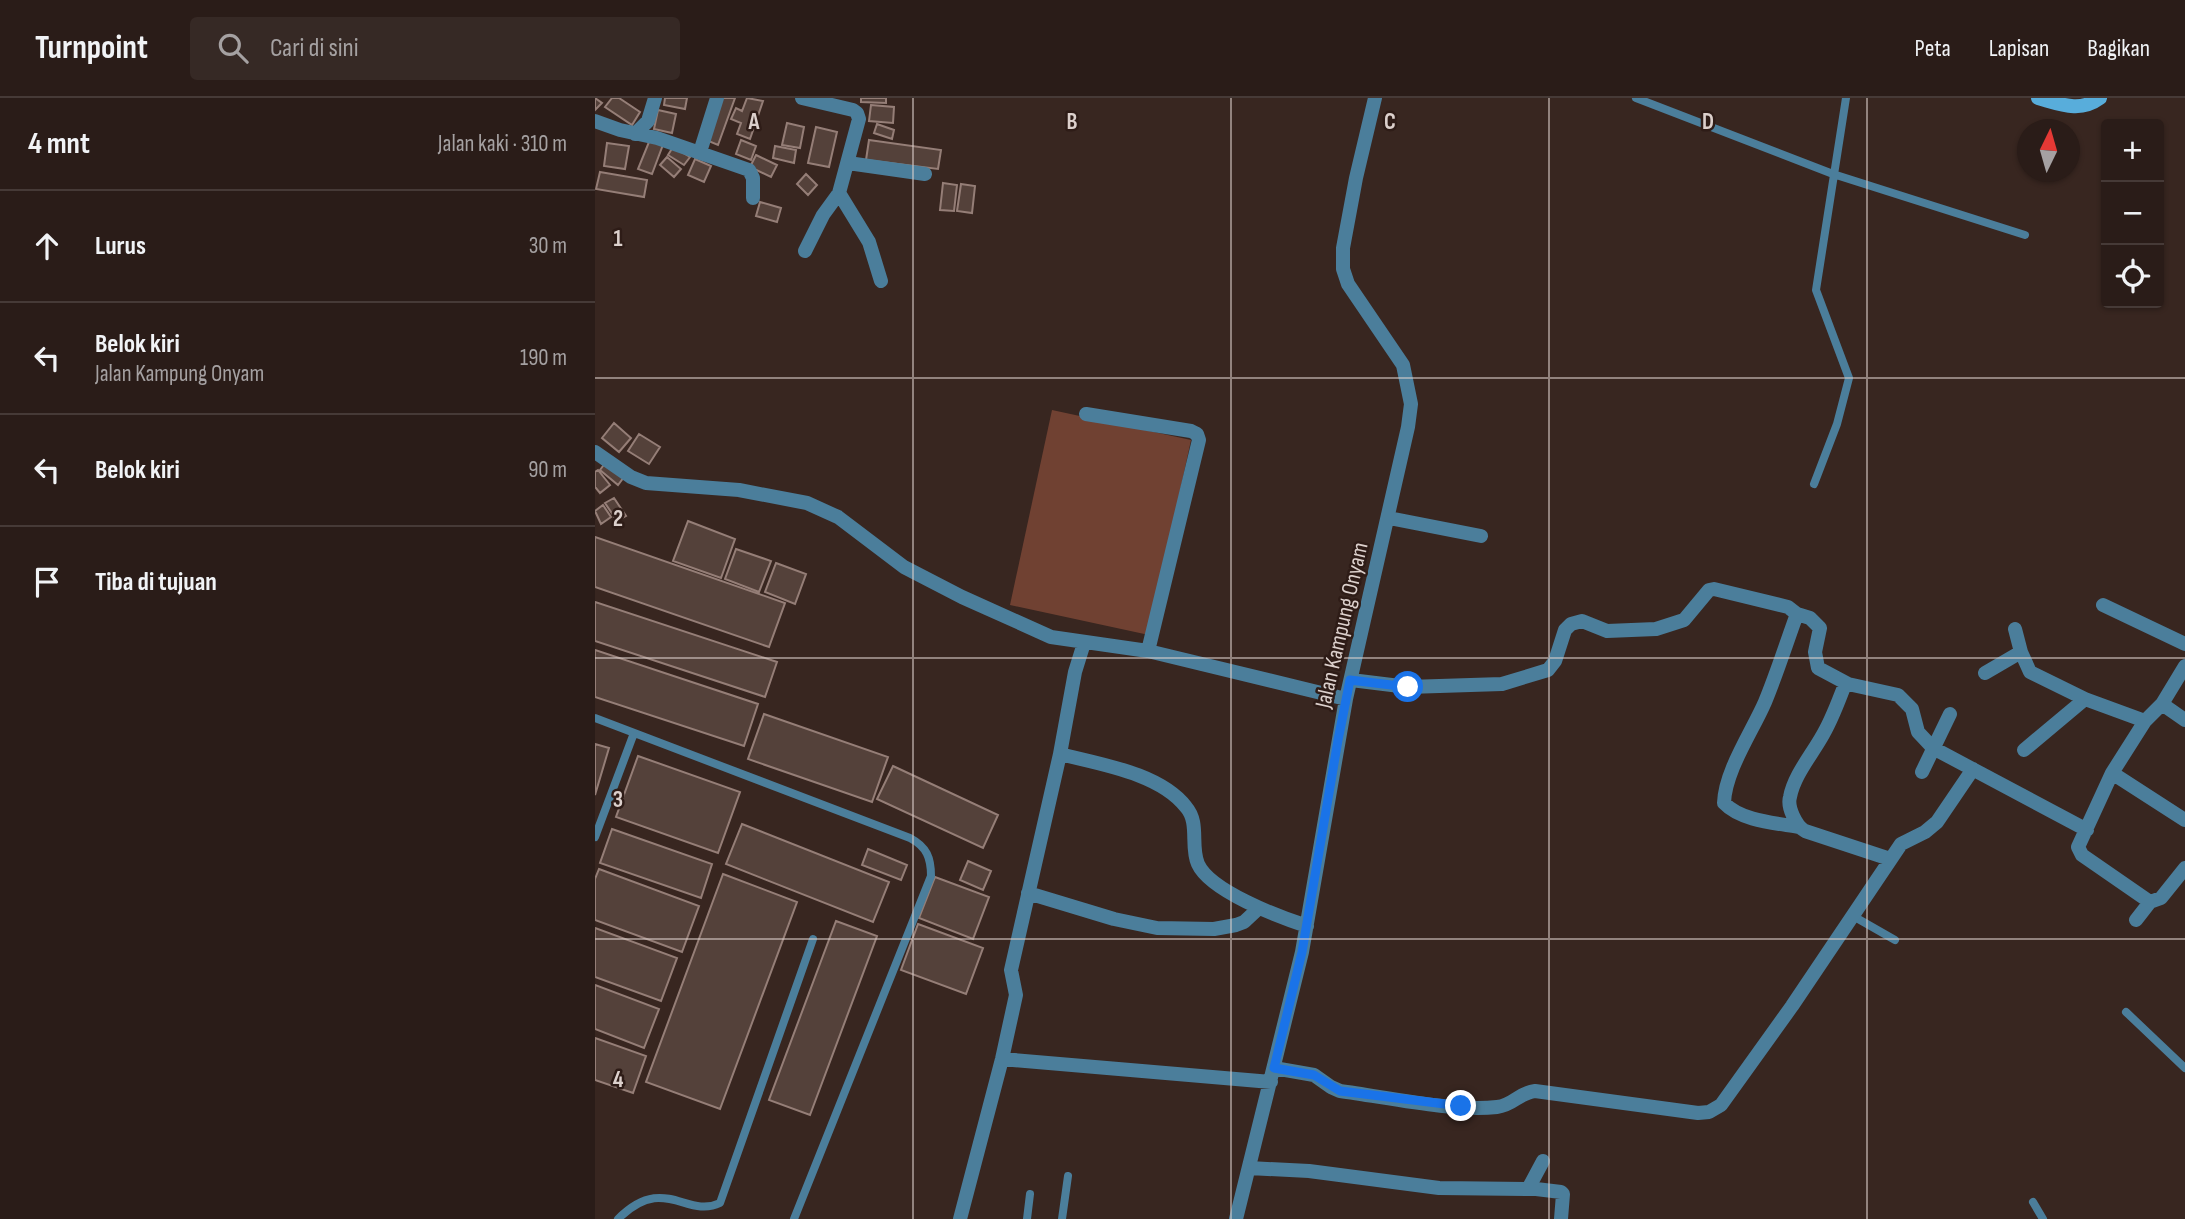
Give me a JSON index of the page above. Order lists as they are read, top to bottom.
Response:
{
  "streets": {
    "street": ["Jalan Kampung Onyam"]
  },
  "north": "top",
  "page": {
    "header": "Turnpoint",
    "search": "Cari di sini",
    "nav": ["Peta", "Lapisan", "Bagikan"],
    "heading": ["4 mnt", "Jalan kaki · 310 m"],
    "map_buttons": ["+", "−"],
    "list": [
      ["Lurus", "30 m"],
      ["Belok kiri", "Jalan Kampung Onyam", "190 m"],
      ["Belok kiri", "90 m"],
      "Tiba di tujuan"
    ]
  },
  "grid": {
    "columns": [
      "A",
      "B",
      "C",
      "D"
    ],
    "rows": [
      "1",
      "2",
      "3",
      "4"
    ]
  }
}
